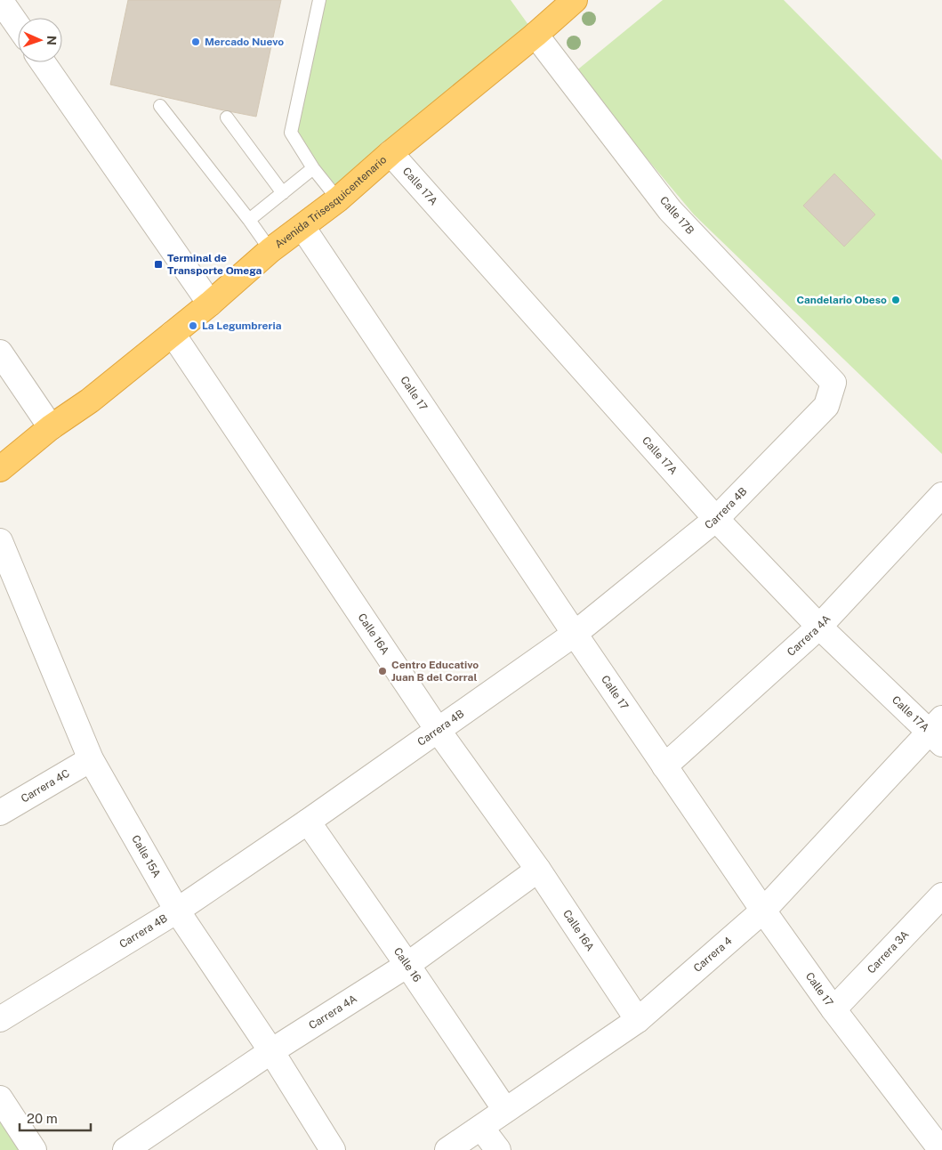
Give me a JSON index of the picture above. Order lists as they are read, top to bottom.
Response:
{
  "streets": {
    "highway": ["Avenida Trisesquicentenario"],
    "street": [
      "Calle 17A",
      "Calle 17B",
      "Calle 17",
      "Carrera 4B",
      "Calle 16A",
      "Carrera 4A",
      "Carrera 4C",
      "Calle 15A",
      "Carrera 3A",
      "Carrera 4",
      "Calle 16"
    ]
  },
  "crossings": [
    ["Calle 17A", "Avenida Trisesquicentenario"],
    ["Calle 17A", "Carrera 4B"],
    ["Calle 17A", "Carrera 4A"],
    ["Calle 17A", "Carrera 4"],
    ["Avenida Trisesquicentenario", "Calle 17B"],
    ["Avenida Trisesquicentenario", "Calle 17"],
    ["Avenida Trisesquicentenario", "Calle 16A"],
    ["Calle 17B", "Carrera 4B"],
    ["Calle 17", "Carrera 4B"],
    ["Calle 17", "Carrera 4A"],
    ["Calle 17", "Carrera 3A"],
    ["Calle 17", "Carrera 4"],
    ["Carrera 4B", "Calle 16A"],
    ["Carrera 4B", "Calle 15A"],
    ["Carrera 4B", "Calle 16"],
    ["Calle 16A", "Carrera 4A"],
    ["Calle 16A", "Carrera 4"],
    ["Carrera 4A", "Calle 15A"],
    ["Carrera 4A", "Calle 16"],
    ["Carrera 4C", "Calle 15A"],
    ["Carrera 4", "Calle 16"]
  ],
  "places": {
    "other": [
      "Mercado Nuevo",
      "Candelario Obeso",
      "La Legumbreria",
      "Centro Educativo Juan B del Corral"
    ],
    "transit": ["Terminal de Transporte Omega"]
  },
  "scale_bar": "20 m",
  "north": "right"
}
